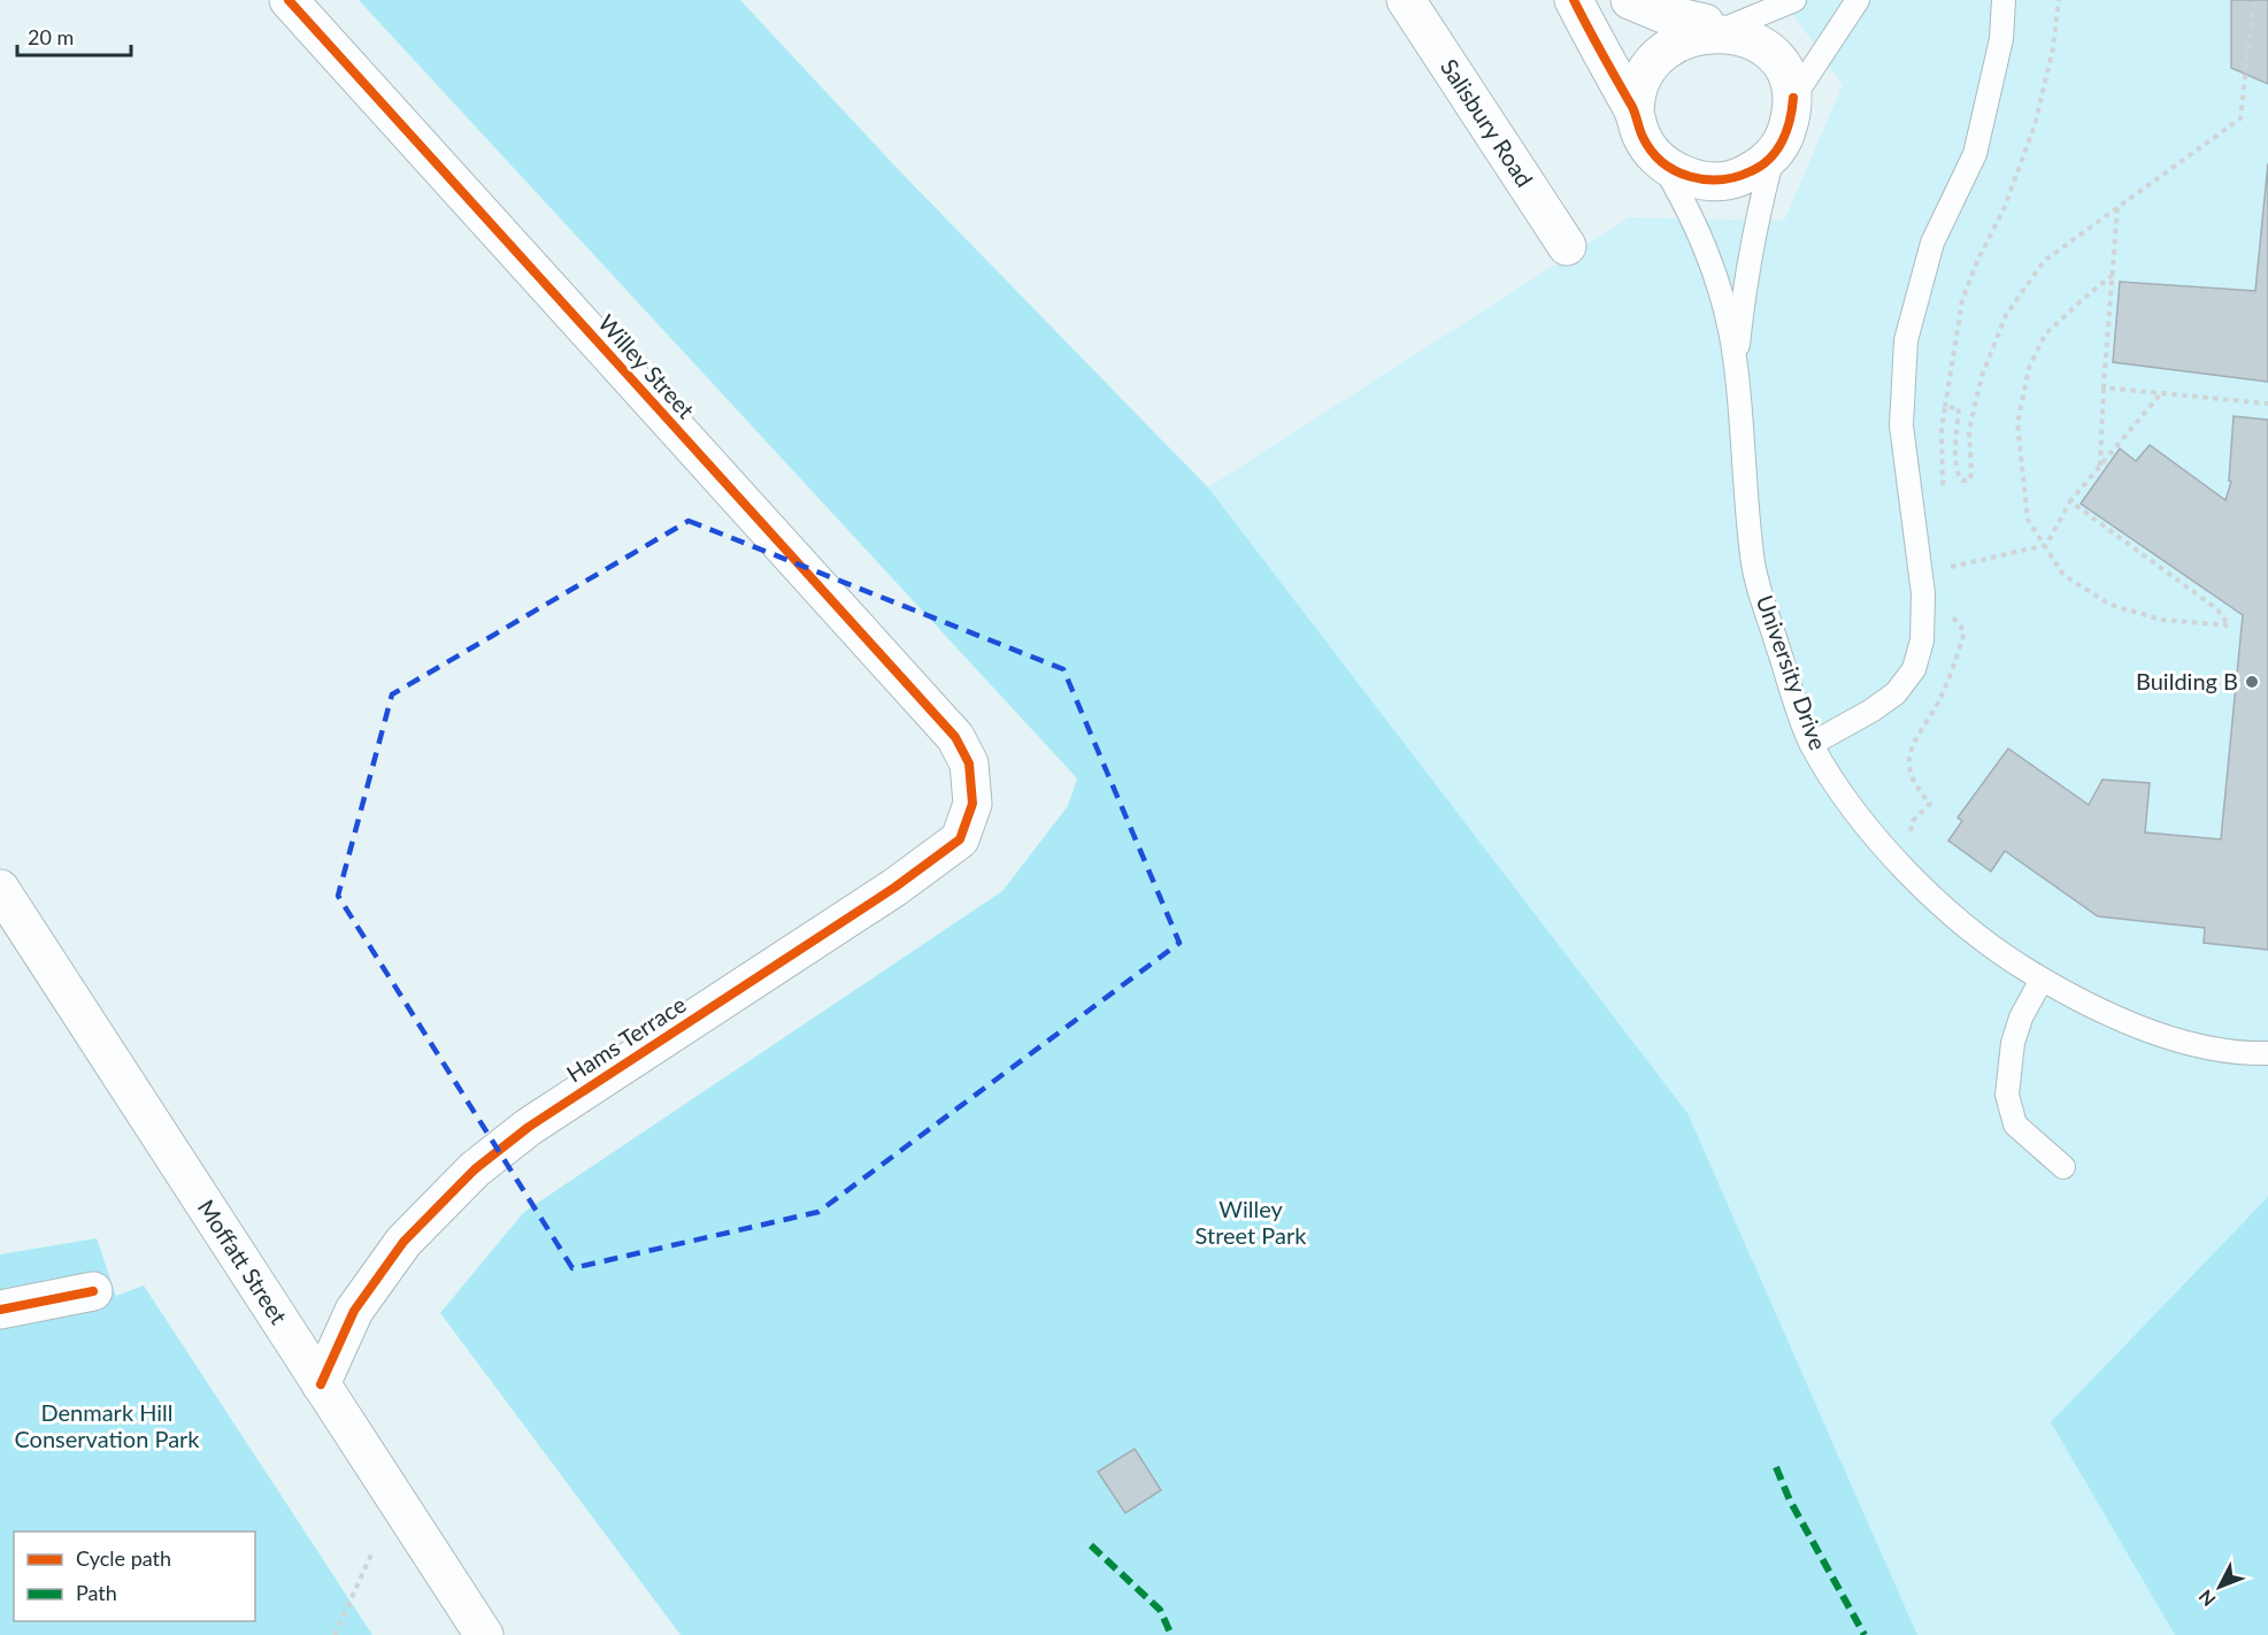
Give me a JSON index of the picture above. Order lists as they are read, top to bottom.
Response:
{
  "streets": {
    "street": [
      "Salisbury Road",
      "Willey Street",
      "Hams Terrace",
      "Moffatt Street"
    ],
    "lane": ["University Drive"]
  },
  "crossings": [
    ["Willey Street", "Hams Terrace"],
    ["Hams Terrace", "Moffatt Street"]
  ],
  "parks": ["Willey Street Park", "Denmark Hill Conservation Park"],
  "places": ["Building B"],
  "legend": ["Cycle path", "Path"],
  "scale_bar": "20 m",
  "north": "bottom left"
}
